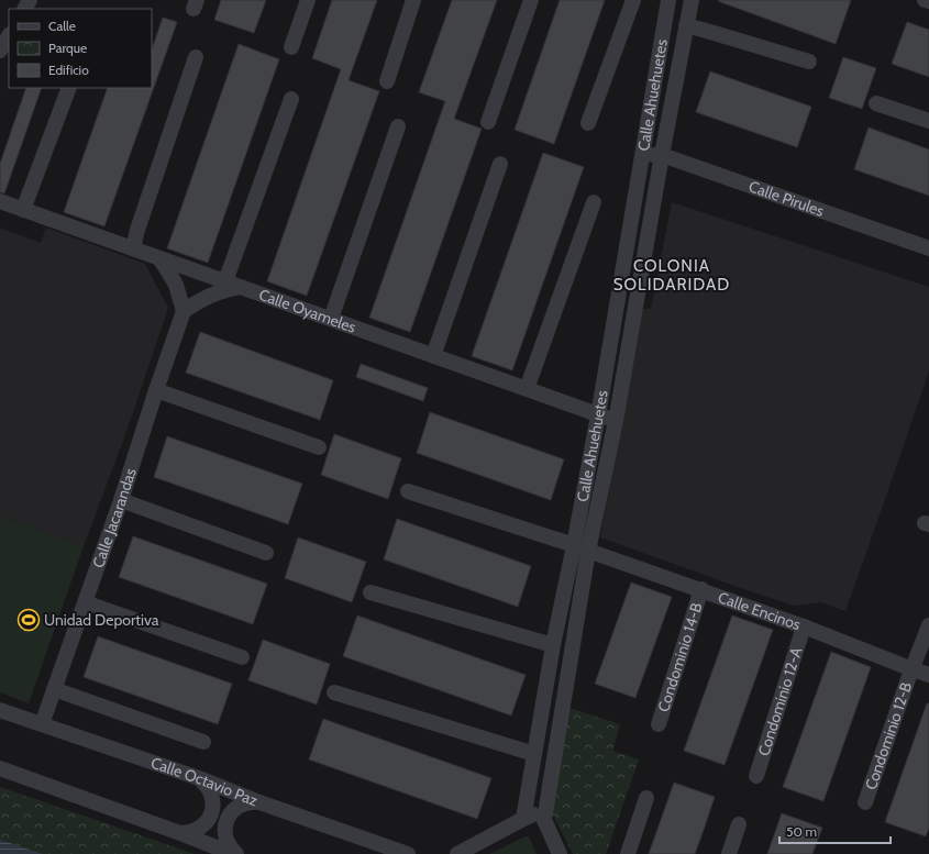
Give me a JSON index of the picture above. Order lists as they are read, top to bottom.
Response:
{
  "streets": {
    "street": [
      "Calle Ahuehuetes",
      "Calle Pirules",
      "Calle Oyameles",
      "Calle Jacarandas",
      "Calle Encinos",
      "Condominio 14-B",
      "Condominio 12-A",
      "Condominio 12-B",
      "Calle Octavio Paz"
    ]
  },
  "crossings": [
    ["Calle Ahuehuetes", "Calle Pirules"],
    ["Calle Ahuehuetes", "Calle Oyameles"],
    ["Calle Ahuehuetes", "Calle Encinos"],
    ["Calle Jacarandas", "Calle Octavio Paz"],
    ["Calle Encinos", "Condominio 14-B"],
    ["Calle Encinos", "Condominio 12-A"],
    ["Calle Encinos", "Condominio 12-B"]
  ],
  "districts": ["COLONIA SOLIDARIDAD"],
  "places": {
    "sports": ["Unidad Deportiva"]
  },
  "legend": ["Calle", "Parque", "Edificio"],
  "scale_bar": "50 m"
}
